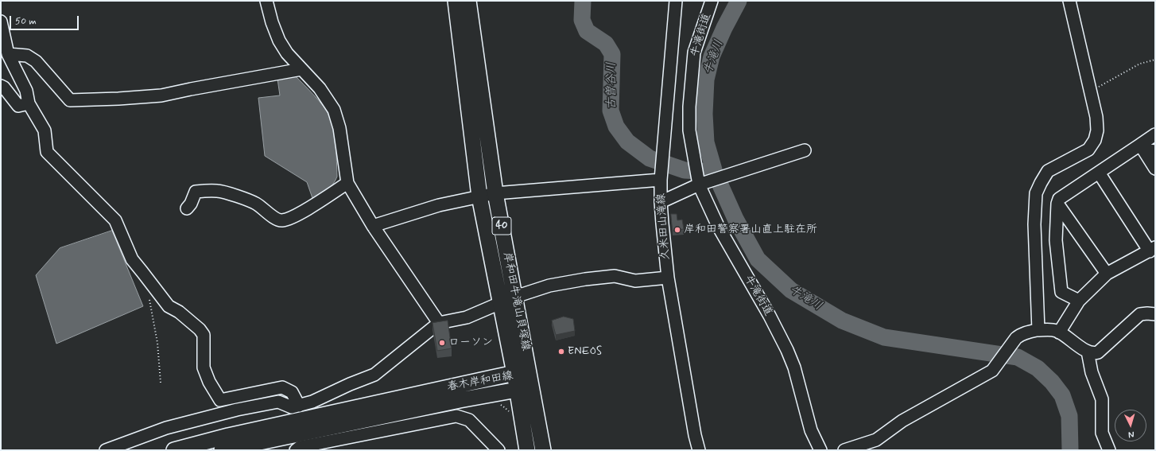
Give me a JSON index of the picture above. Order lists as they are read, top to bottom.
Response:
{
  "streets": {
    "main road": ["40", "岸和田牛滝山貝塚線", "春木岸和田線"],
    "street": ["牛滝街道", "久米田山滝線"]
  },
  "crossings": [
    ["岸和田牛滝山貝塚線", "春木岸和田線"]
  ],
  "water": ["牛滝川", "古曽谷川"],
  "places": ["岸和田警察署山直上駐在所", "ローソン", "ENEOS"],
  "scale_bar": "50 m",
  "north": "bottom"
}
